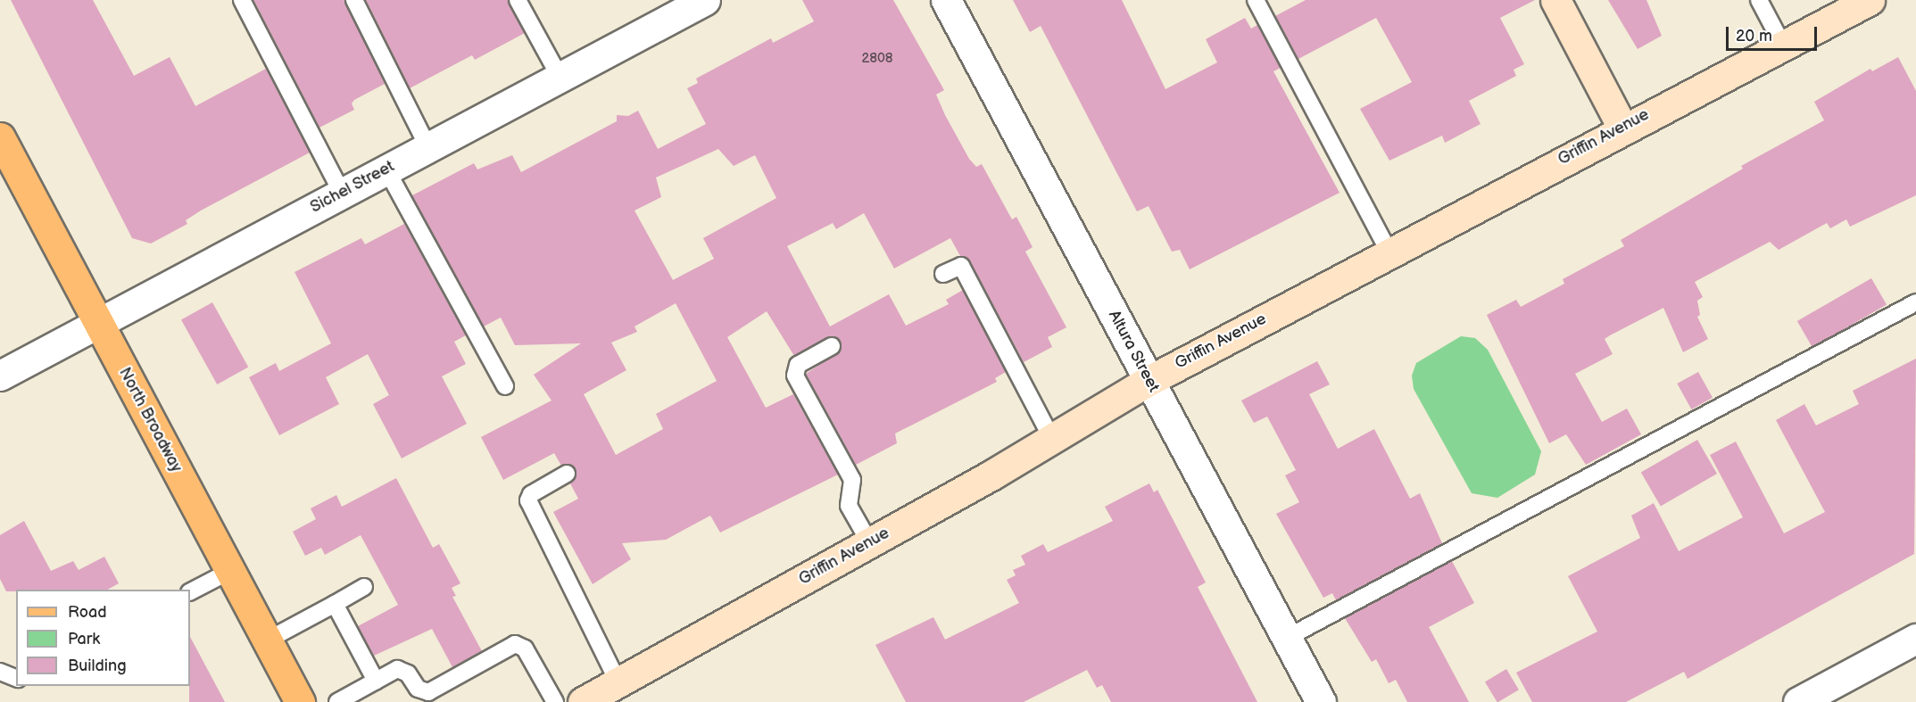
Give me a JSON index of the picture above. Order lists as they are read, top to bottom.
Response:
{
  "streets": {
    "main road": ["North Broadway"],
    "street": ["Griffin Avenue", "Sichel Street", "Altura Street"]
  },
  "crossings": [
    ["Griffin Avenue", "Altura Street"],
    ["Sichel Street", "North Broadway"]
  ],
  "house_numbers": ["2808"],
  "legend": ["Road", "Park", "Building"],
  "scale_bar": "20 m"
}
